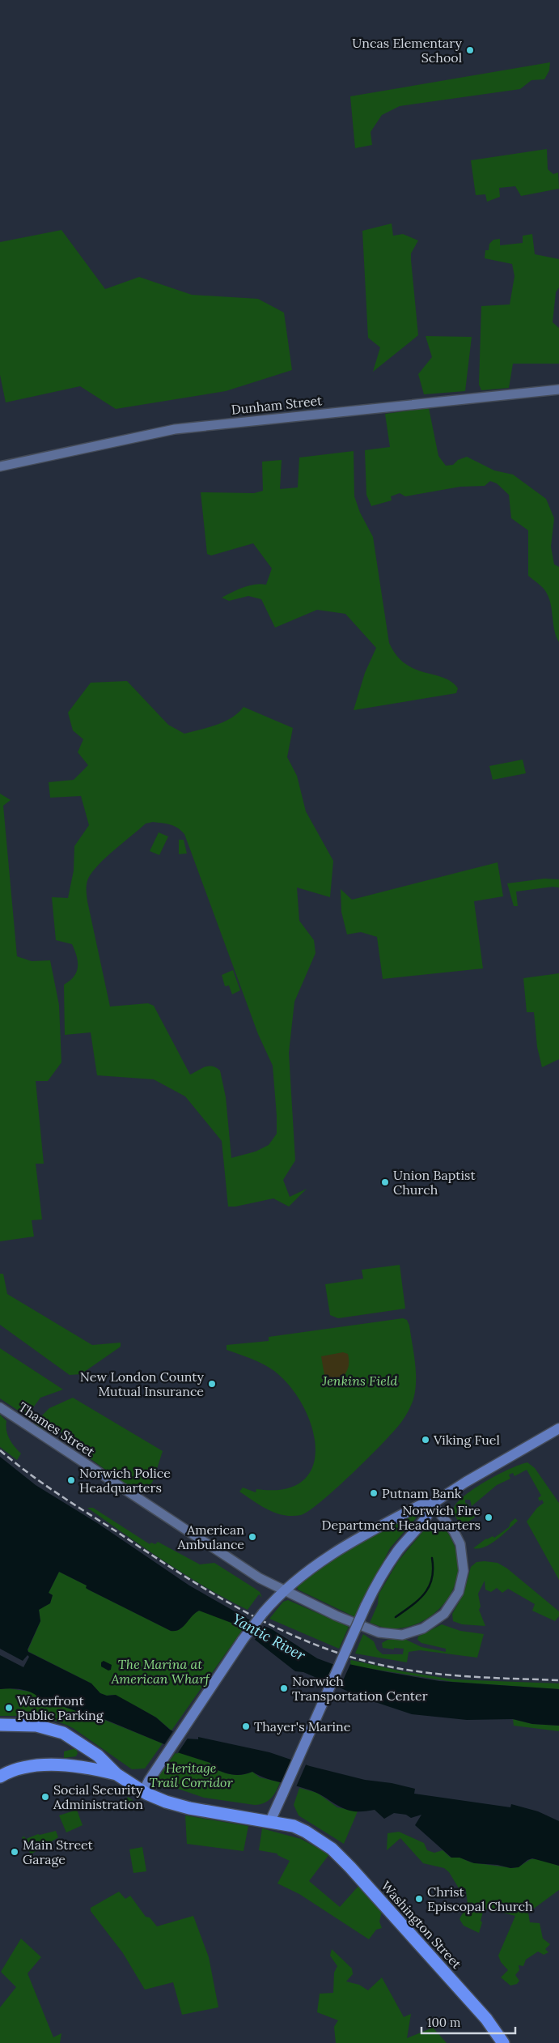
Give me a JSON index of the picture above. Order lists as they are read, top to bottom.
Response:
{
  "streets": {
    "highway": ["Washington Street"],
    "main road": ["Dunham Street", "Thames Street"]
  },
  "water": ["Yantic River"],
  "parks": ["Jenkins Field", "The Marina at American Wharf", "Heritage Trail Corridor"],
  "places": [
    "Uncas Elementary School",
    "Union Baptist Church",
    "New London County Mutual Insurance",
    "Viking Fuel",
    "Norwich Police Headquarters",
    "Putnam Bank",
    "Norwich Fire Department Headquarters",
    "American Ambulance",
    "Norwich Transportation Center",
    "Waterfront Public Parking",
    "Thayer's Marine",
    "Social Security Administration",
    "Main Street Garage",
    "Christ Episcopal Church"
  ],
  "scale_bar": "100 m"
}
